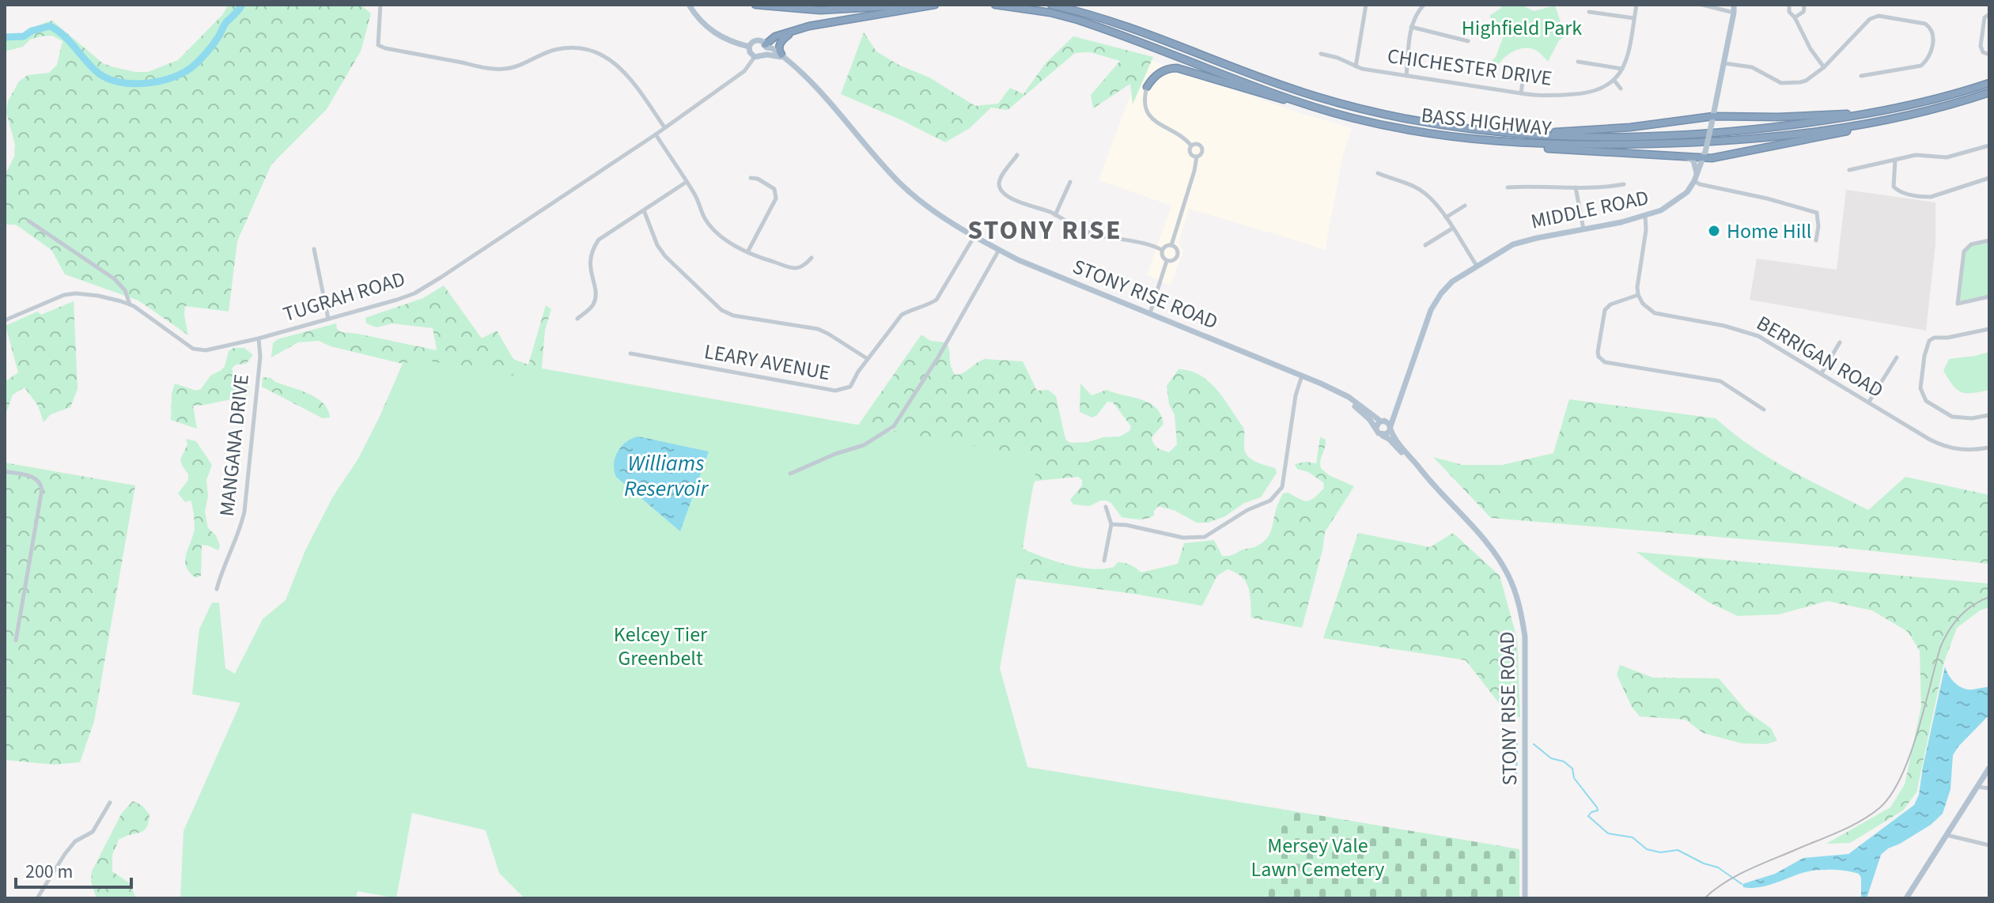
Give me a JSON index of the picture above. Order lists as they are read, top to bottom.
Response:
{
  "streets": {
    "highway": ["BASS HIGHWAY"],
    "main road": ["MIDDLE ROAD", "STONY RISE ROAD"],
    "street": [
      "CHICHESTER DRIVE",
      "TUGRAH ROAD",
      "BERRIGAN ROAD",
      "LEARY AVENUE",
      "MANGANA DRIVE"
    ]
  },
  "crossings": [
    ["MIDDLE ROAD", "STONY RISE ROAD"],
    ["STONY RISE ROAD", "TUGRAH ROAD"],
    ["STONY RISE ROAD", "LEARY AVENUE"],
    ["TUGRAH ROAD", "MANGANA DRIVE"]
  ],
  "districts": ["STONY RISE"],
  "water": ["Williams Reservoir"],
  "parks": ["Highfield Park", "Kelcey Tier Greenbelt", "Mersey Vale Lawn Cemetery"],
  "places": ["Home Hill"],
  "scale_bar": "200 m"
}
